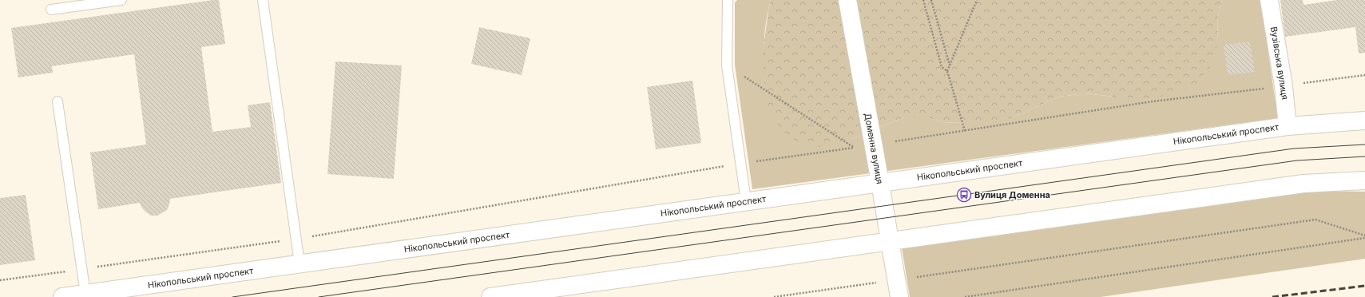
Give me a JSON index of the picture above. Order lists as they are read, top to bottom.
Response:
{
  "streets": {
    "main road": ["Вузівська вулиця", "Нікопольський проспект", "Доменна вулиця"]
  },
  "crossings": [
    ["Вузівська вулиця", "Нікопольський проспект"],
    ["Нікопольський проспект", "Доменна вулиця"]
  ],
  "places": {
    "bus stop": ["Вулиця Доменна"]
  }
}
